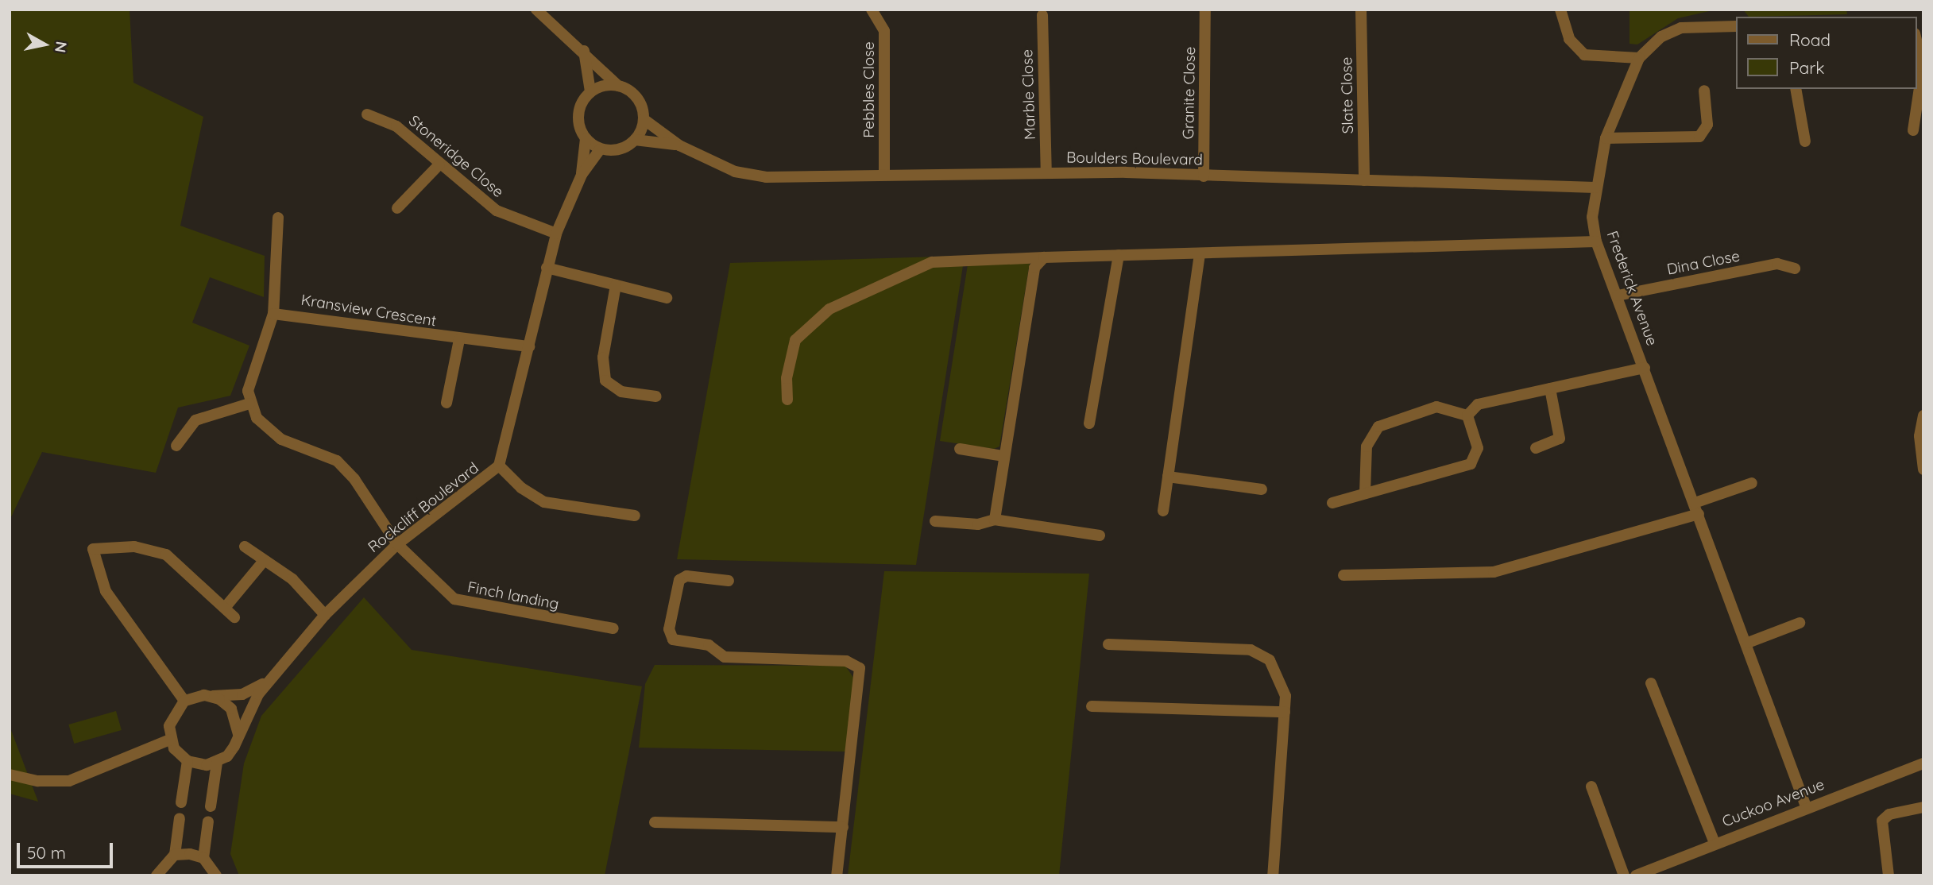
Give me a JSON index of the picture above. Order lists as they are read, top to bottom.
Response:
{
  "streets": {
    "street": [
      "Pebbles Close",
      "Granite Close",
      "Marble Close",
      "Slate Close",
      "Stoneridge Close",
      "Boulders Boulevard",
      "Dina Close",
      "Frederick Avenue",
      "Kransview Crescent",
      "Rockcliff Boulevard",
      "Finch landing",
      "Cuckoo Avenue"
    ]
  },
  "crossings": [
    ["Pebbles Close", "Boulders Boulevard"],
    ["Granite Close", "Boulders Boulevard"],
    ["Marble Close", "Boulders Boulevard"],
    ["Slate Close", "Boulders Boulevard"],
    ["Stoneridge Close", "Rockcliff Boulevard"],
    ["Boulders Boulevard", "Frederick Avenue"],
    ["Boulders Boulevard", "Rockcliff Boulevard"],
    ["Dina Close", "Frederick Avenue"],
    ["Frederick Avenue", "Cuckoo Avenue"],
    ["Kransview Crescent", "Rockcliff Boulevard"],
    ["Rockcliff Boulevard", "Finch landing"]
  ],
  "legend": ["Road", "Park"],
  "scale_bar": "50 m",
  "north": "right"
}
